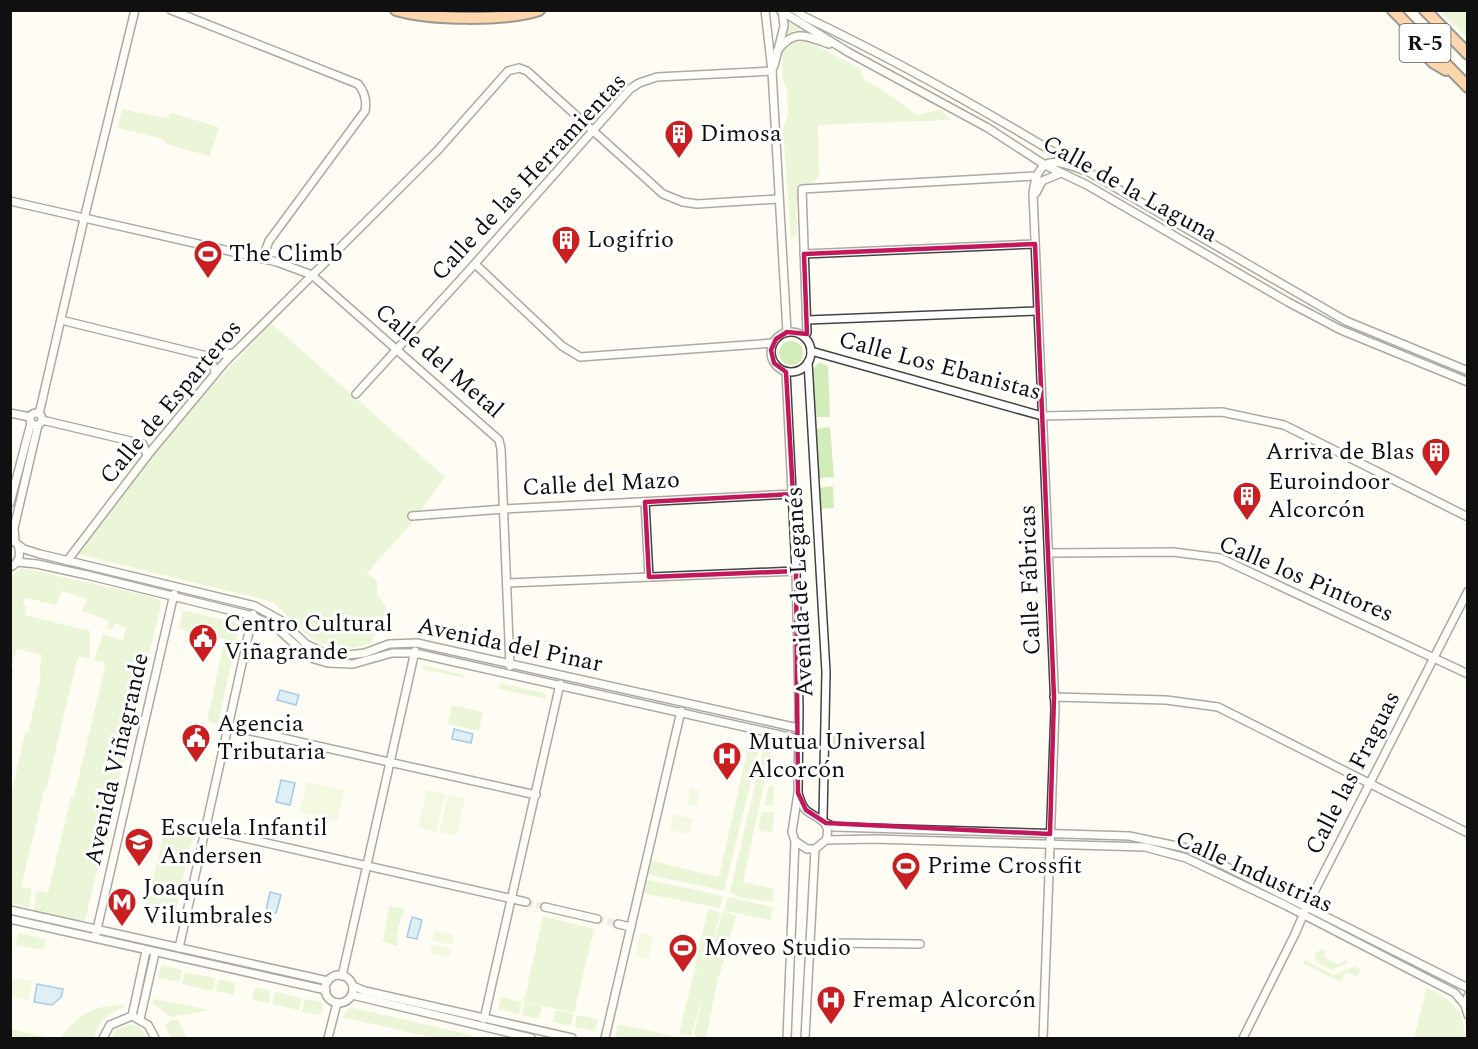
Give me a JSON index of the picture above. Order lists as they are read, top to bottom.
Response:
{
  "streets": {
    "highway": ["R-5"],
    "street": [
      "Calle de las Herramientas",
      "Calle de la Laguna",
      "Calle del Metal",
      "Calle Los Ebanistas",
      "Calle de Esparteros",
      "Calle del Mazo",
      "Calle los Pintores",
      "Calle Fábricas",
      "Avenida de Leganés",
      "Avenida del Pinar",
      "Avenida Viñagrande",
      "Calle las Fraguas",
      "Calle Industrias"
    ]
  },
  "crossings": [
    ["Calle de las Herramientas", "Calle del Metal"],
    ["Calle de las Herramientas", "Calle de Esparteros"],
    ["Calle del Metal", "Calle de Esparteros"],
    ["Calle del Metal", "Calle del Mazo"],
    ["Calle del Metal", "Avenida del Pinar"],
    ["Calle Los Ebanistas", "Calle Fábricas"],
    ["Calle Los Ebanistas", "Avenida de Leganés"],
    ["Calle de Esparteros", "Avenida del Pinar"],
    ["Calle del Mazo", "Avenida de Leganés"],
    ["Calle los Pintores", "Calle Fábricas"],
    ["Calle los Pintores", "Calle las Fraguas"],
    ["Calle Fábricas", "Calle Industrias"],
    ["Avenida de Leganés", "Avenida del Pinar"],
    ["Avenida de Leganés", "Calle Industrias"],
    ["Avenida del Pinar", "Avenida Viñagrande"],
    ["Calle las Fraguas", "Calle Industrias"]
  ],
  "places": {
    "building": [
      "Dimosa",
      "Logifrio",
      "Arriva de Blas",
      "Euroindoor Alcorcón"
    ],
    "sports": ["The Climb", "Prime Crossfit", "Moveo Studio"],
    "public building": ["Centro Cultural Viñagrande", "Agencia Tributaria"],
    "hospital": ["Mutua Universal Alcorcón", "Fremap Alcorcón"],
    "school or university": ["Escuela Infantil Andersen"],
    "metro station": ["Joaquín Vilumbrales"]
  }
}
